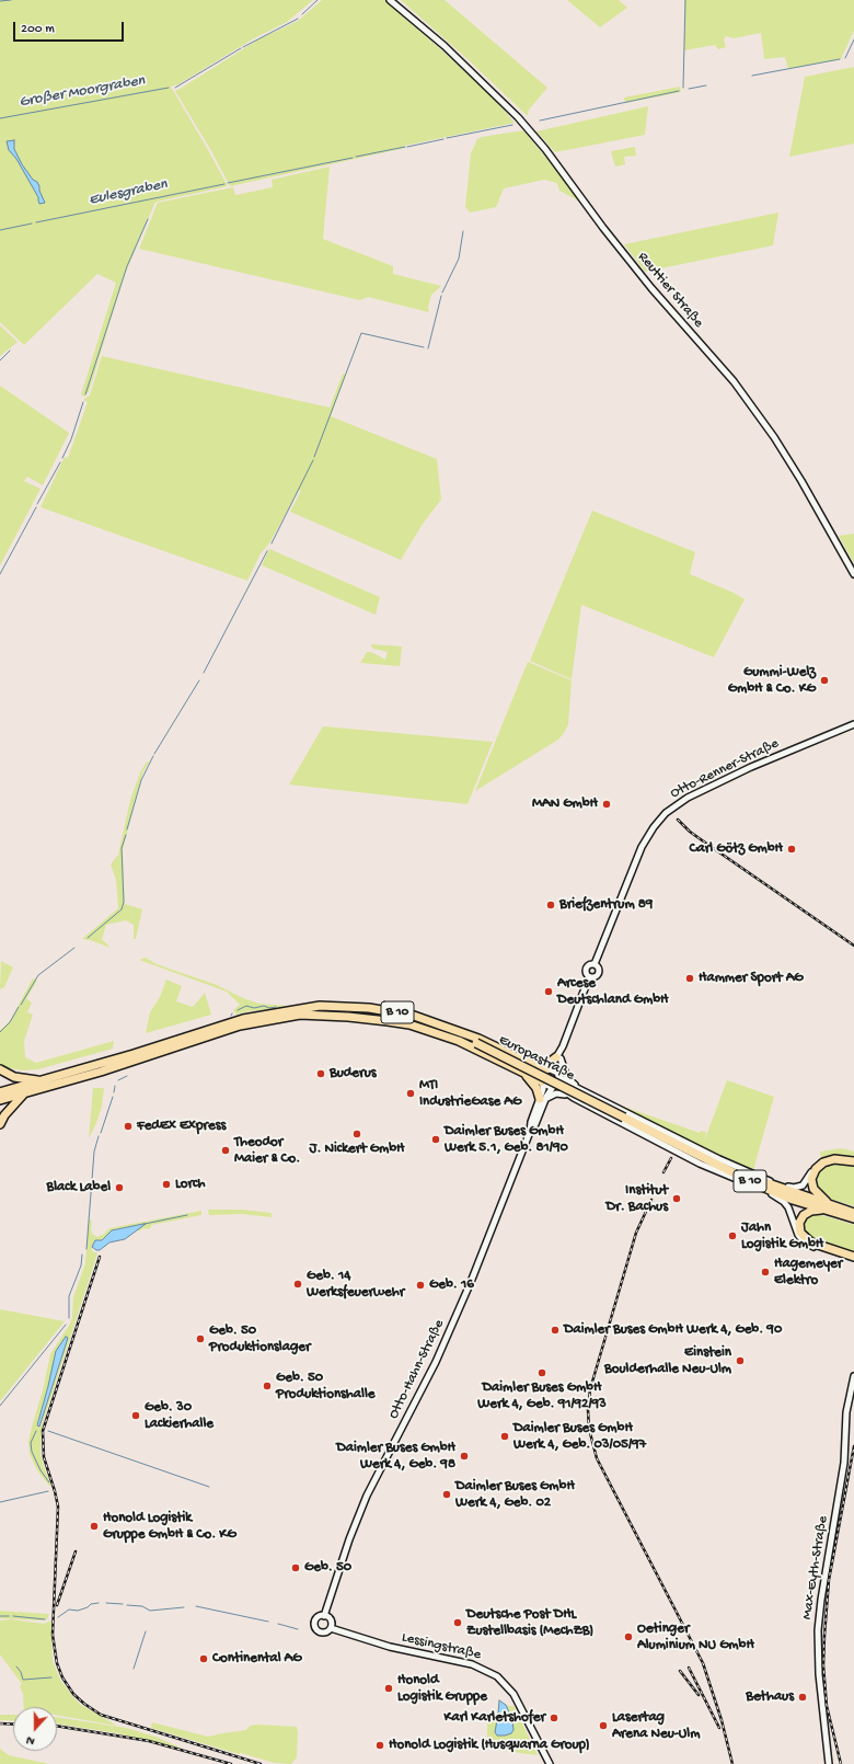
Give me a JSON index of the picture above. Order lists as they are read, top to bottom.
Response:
{
  "streets": {
    "highway": ["B 10", "Europastraße"],
    "street": [
      "Reuttier Straße",
      "Otto-Renner-Straße",
      "Otto-Hahn-Straße",
      "Max-Eyth-Straße",
      "Lessingstraße"
    ]
  },
  "crossings": [
    ["Otto-Renner-Straße", "B 10"],
    ["Otto-Renner-Straße", "Europastraße"],
    ["Otto-Renner-Straße", "Otto-Hahn-Straße"],
    ["B 10", "Europastraße"],
    ["B 10", "Otto-Hahn-Straße"],
    ["Europastraße", "Otto-Hahn-Straße"],
    ["Otto-Hahn-Straße", "Lessingstraße"]
  ],
  "water": ["Großer Moorgraben", "Eulesgraben"],
  "places": [
    "Gummi-Welz GmbH & Co. KG",
    "MAN GmbH",
    "Carl Götz GmbH",
    "Briefzentrum 89",
    "Hammer Sport AG",
    "Arcese Deutschland GmbH",
    "Buderus",
    "MTI IndustrieGase AG",
    "FedEx Express",
    "J. Nickert GmbH",
    "Daimler Buses GmbH Werk 5.1, Geb. 81/90",
    "Theodor Maier & Co.",
    "Lorch",
    "Black Label",
    "Institut Dr. Bachus",
    "Jahn Logistik GmbH",
    "Hagemeyer Elektro",
    "Geb. 14 Werksfeuerwehr",
    "Geb. 16",
    "Daimler Buses GmbH Werk 4, Geb. 90",
    "Geb. 50 Produktionslager",
    "Einstein Boulderhalle Neu-Ulm",
    "Daimler Buses GmbH Werk 4, Geb. 91/92/93",
    "Geb. 50 Produktionshalle",
    "Geb. 30 Lackierhalle",
    "Daimler Buses GmbH Werk 4, Geb. 03/05/97",
    "Daimler Buses GmbH Werk 4, Geb. 98",
    "Daimler Buses GmbH Werk 4, Geb. 02",
    "Honold Logistik Gruppe GmbH & Co. KG",
    "Geb. 50",
    "Deutsche Post DHL Zustellbasis (MechZB)",
    "Oetinger Aluminium NU GmbH",
    "Continental AG",
    "Honold Logistik Gruppe",
    "Bethaus",
    "Karl Karletshofer",
    "Lasertag Arena Neu-Ulm",
    "Honold Logistik (Husqvarna Group)"
  ],
  "scale_bar": "200 m",
  "north": "bottom"
}
